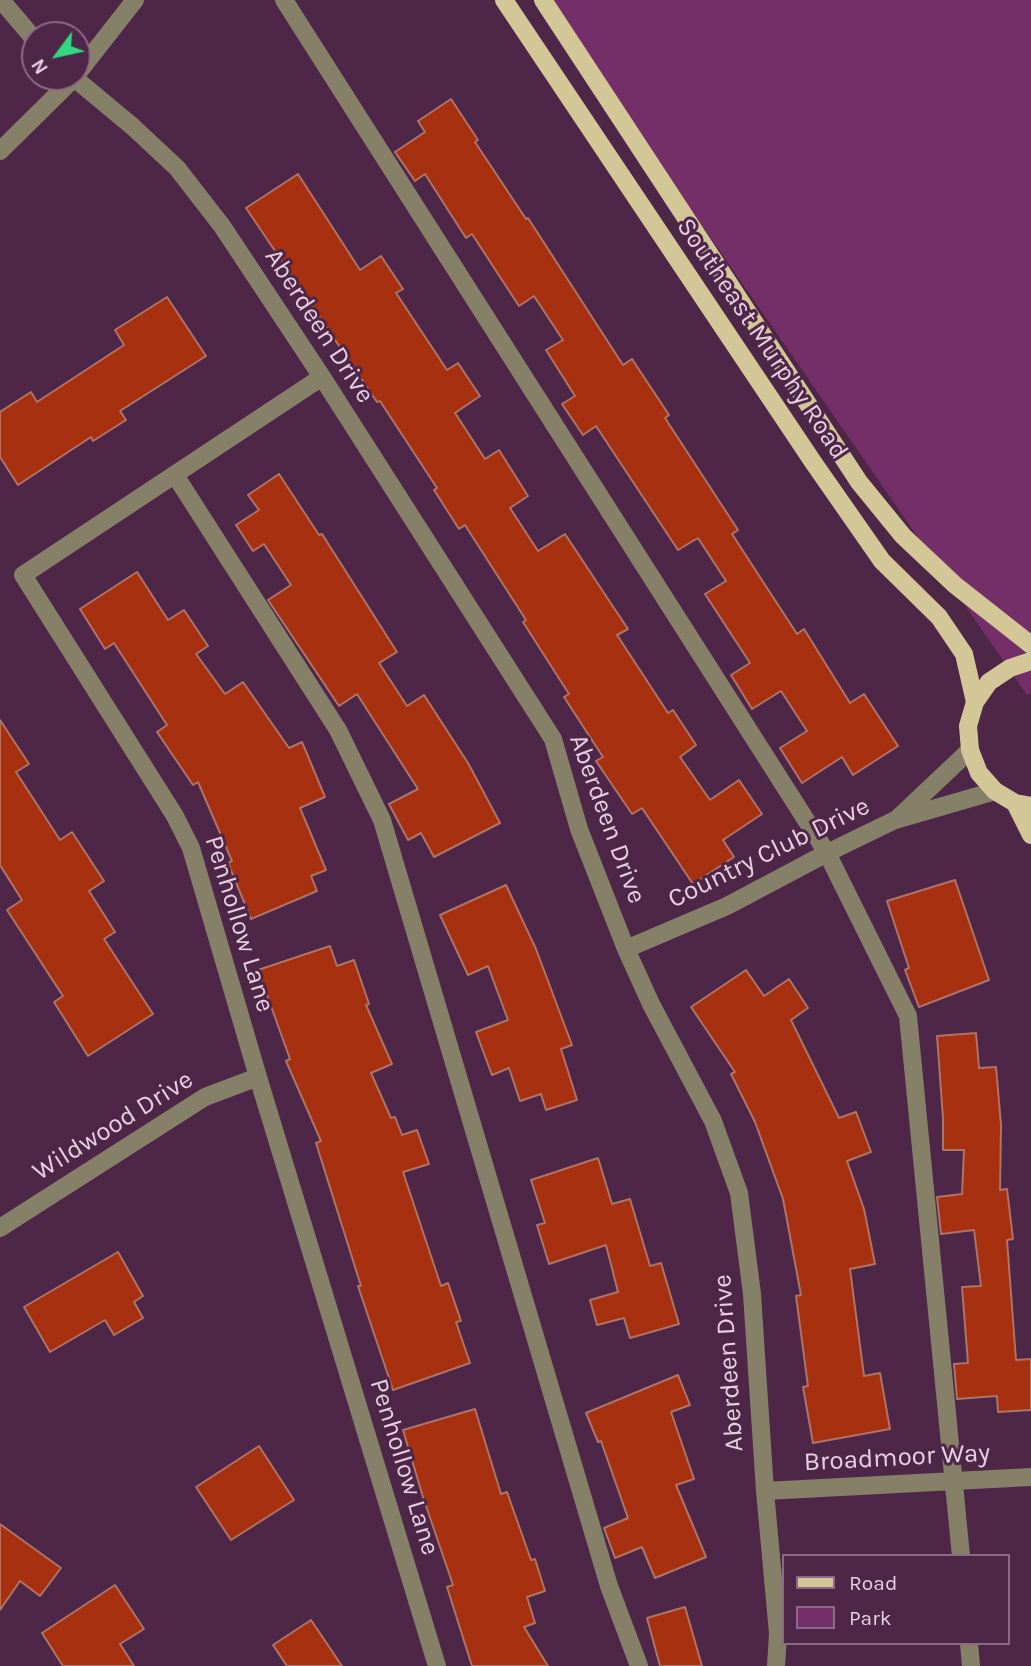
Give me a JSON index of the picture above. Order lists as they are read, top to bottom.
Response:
{
  "streets": {
    "main road": ["Southeast Murphy Road"],
    "street": [
      "Aberdeen Drive",
      "Country Club Drive",
      "Penhollow Lane",
      "Wildwood Drive",
      "Broadmoor Way"
    ]
  },
  "crossings": [
    ["Aberdeen Drive", "Country Club Drive"],
    ["Aberdeen Drive", "Penhollow Lane"],
    ["Aberdeen Drive", "Broadmoor Way"],
    ["Penhollow Lane", "Wildwood Drive"]
  ],
  "legend": ["Road", "Park"],
  "north": "bottom left"
}
